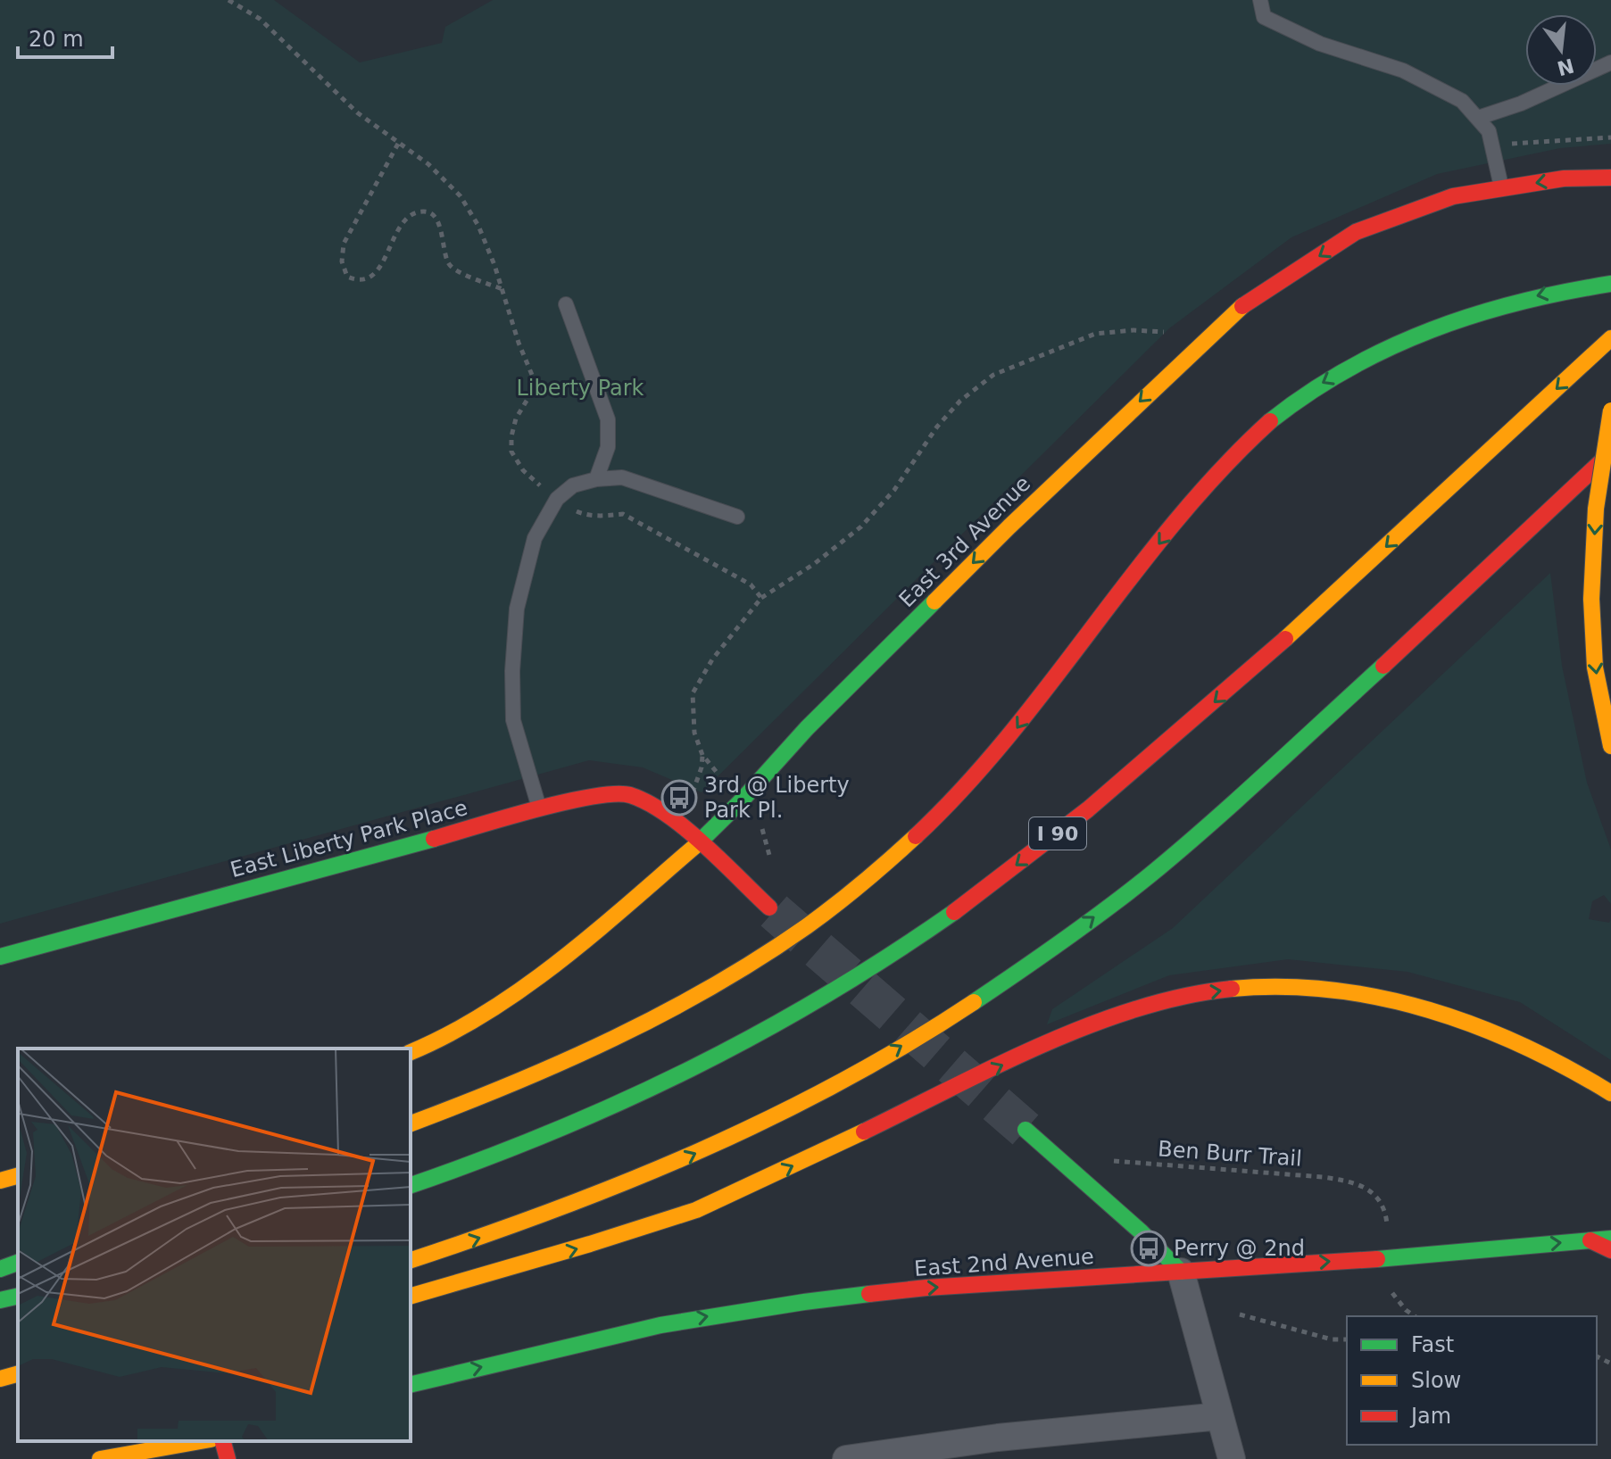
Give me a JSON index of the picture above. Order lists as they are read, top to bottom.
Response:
{
  "streets": {
    "main road": [
      "East 3rd Avenue",
      "I 90",
      "East Liberty Park Place",
      "East 2nd Avenue"
    ],
    "path": ["Ben Burr Trail"]
  },
  "crossings": [
    ["East 3rd Avenue", "East Liberty Park Place"]
  ],
  "parks": ["Liberty Park"],
  "places": {
    "bus stop": ["3rd @ Liberty Park Pl.", "Perry @ 2nd"]
  },
  "legend": ["Fast", "Slow", "Jam"],
  "scale_bar": "20 m",
  "north": "bottom"
}
